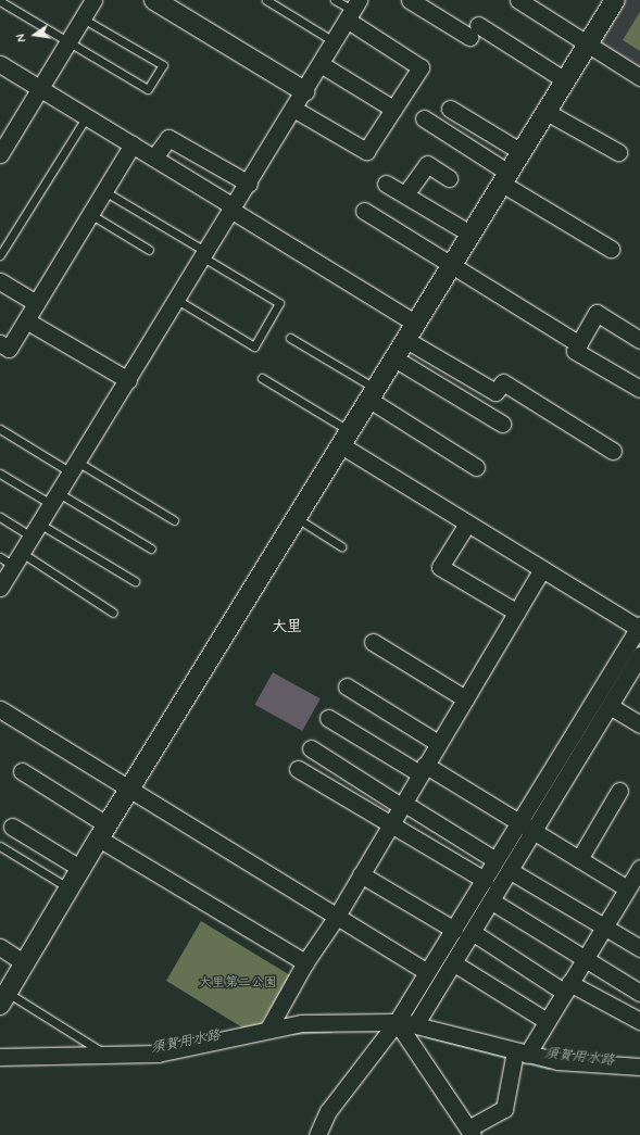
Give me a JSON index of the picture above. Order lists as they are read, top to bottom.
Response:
{
  "districts": ["大里"],
  "water": ["須賀用水路"],
  "parks": ["大里第二公園"],
  "north": "left"
}
